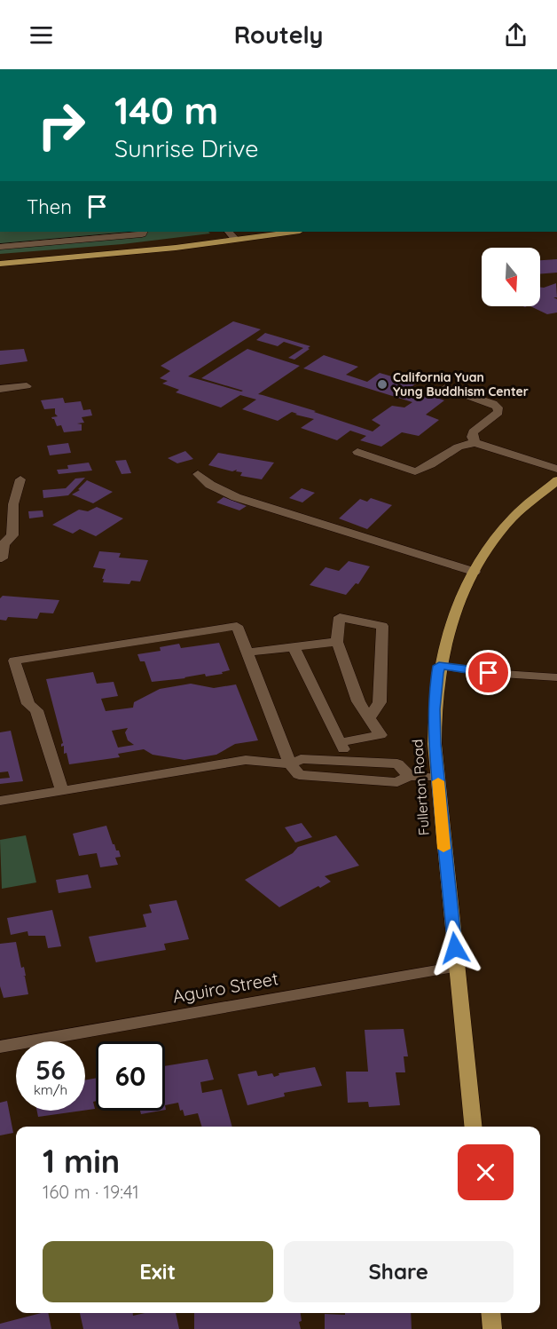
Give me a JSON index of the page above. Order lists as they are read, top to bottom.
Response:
{
  "streets": {
    "main road": ["Fullerton Road"],
    "street": ["Aguiro Street"]
  },
  "crossings": [
    ["Fullerton Road", "Aguiro Street"]
  ],
  "places": ["California Yuan Yung Buddhism Center"],
  "north": "bottom",
  "page": {
    "header": "Routely",
    "turn": ["140 m", "Sunrise Drive"],
    "then": "Then",
    "speed": "56 km/h",
    "limit": "60",
    "heading": ["1 min", "160 m · 19:41"],
    "buttons": ["Exit", "Share"]
  }
}
